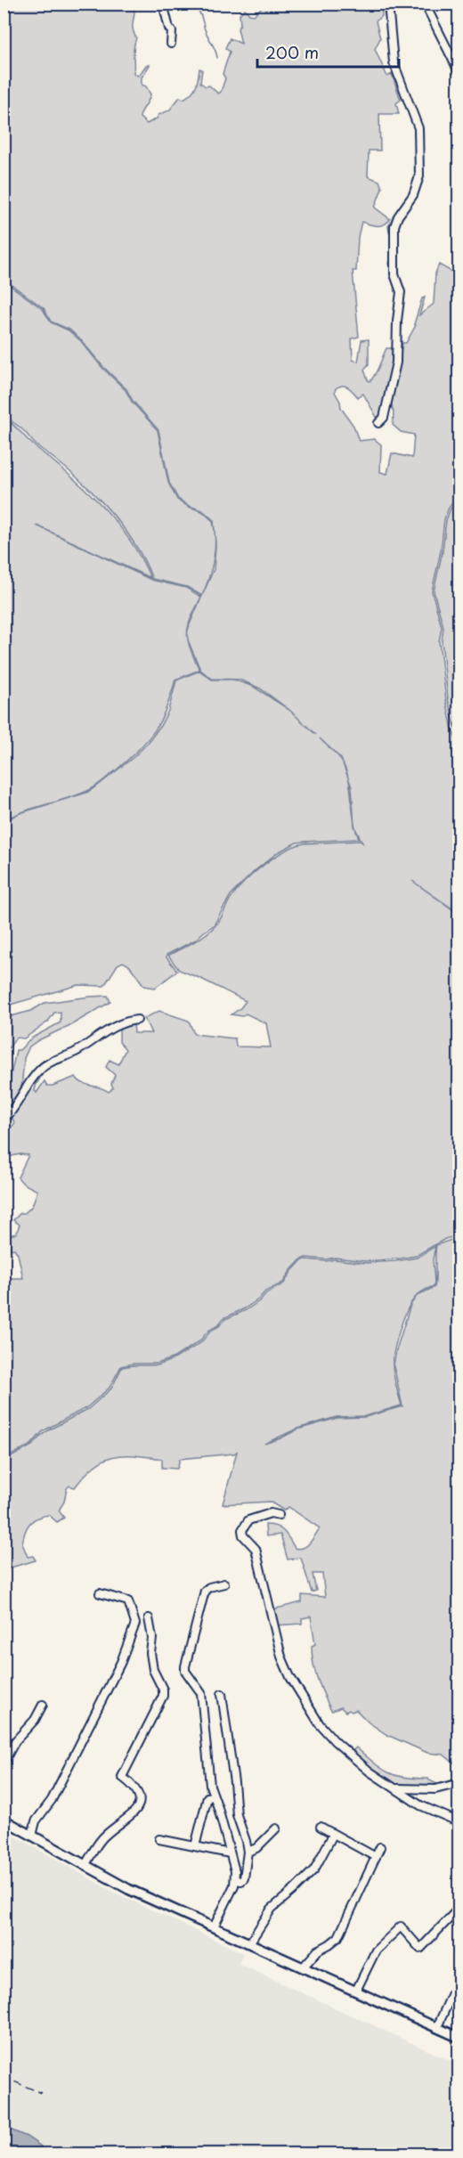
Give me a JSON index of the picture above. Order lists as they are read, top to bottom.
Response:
{
  "scale_bar": "200 m"
}
